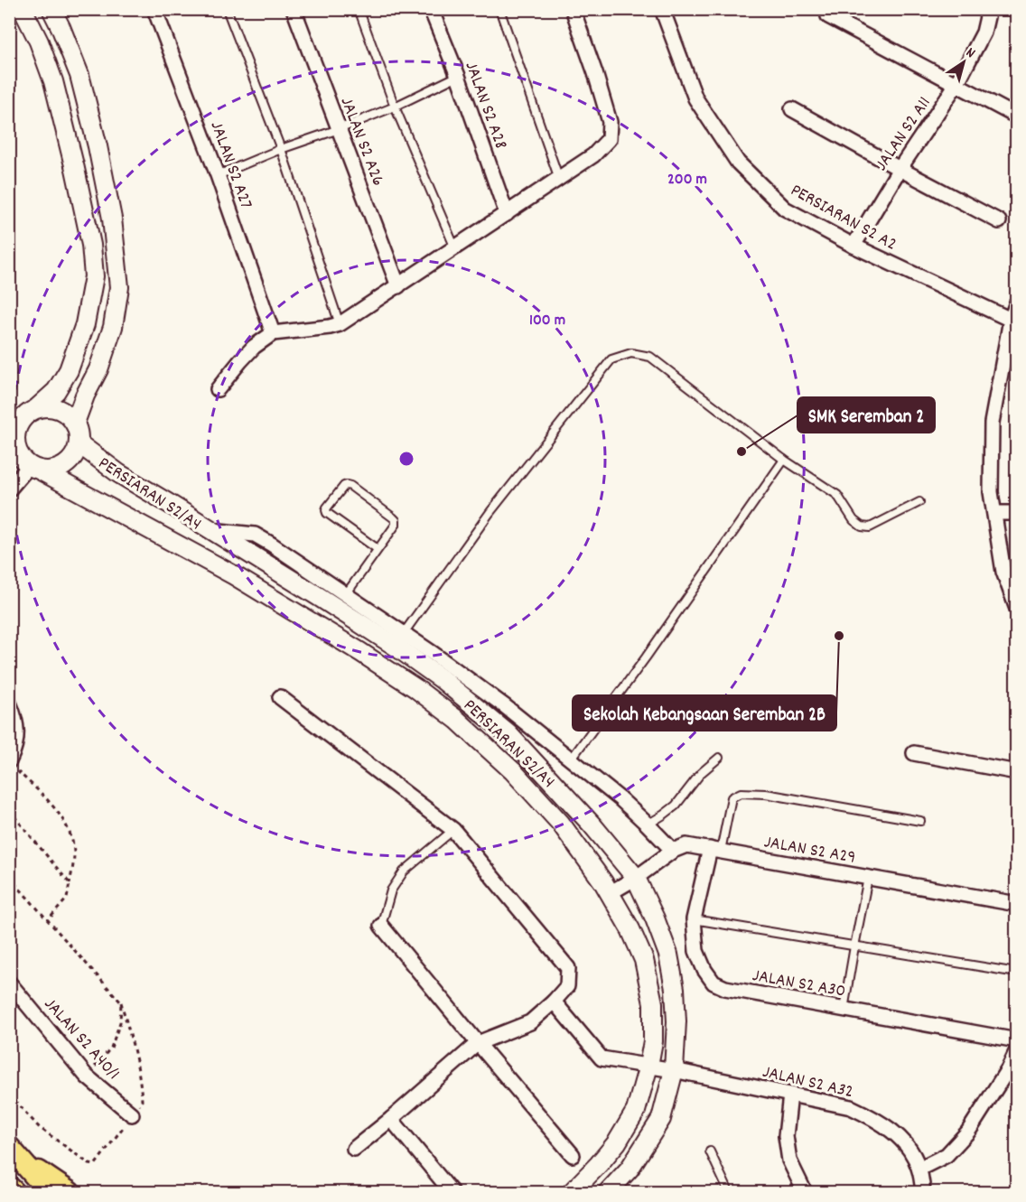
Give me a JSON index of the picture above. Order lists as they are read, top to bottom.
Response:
{
  "streets": {
    "main road": ["PERSIARAN S2/A4"],
    "street": [
      "JALAN S2 A28",
      "JALAN S2 A11",
      "JALAN S2 A26",
      "JALAN S2 A27",
      "PERSIARAN S2 A2",
      "JALAN S2 A29",
      "JALAN S2 A30",
      "JALAN S2 A40/1",
      "JALAN S2 A32"
    ]
  },
  "crossings": [
    ["JALAN S2 A11", "PERSIARAN S2 A2"],
    ["PERSIARAN S2/A4", "JALAN S2 A29"],
    ["PERSIARAN S2/A4", "JALAN S2 A32"],
    ["JALAN S2 A29", "JALAN S2 A30"]
  ],
  "places": ["SMK Seremban 2", "Sekolah Kebangsaan Seremban 2B"],
  "north": "top right",
  "rings": ["200 m", "100 m"]
}
